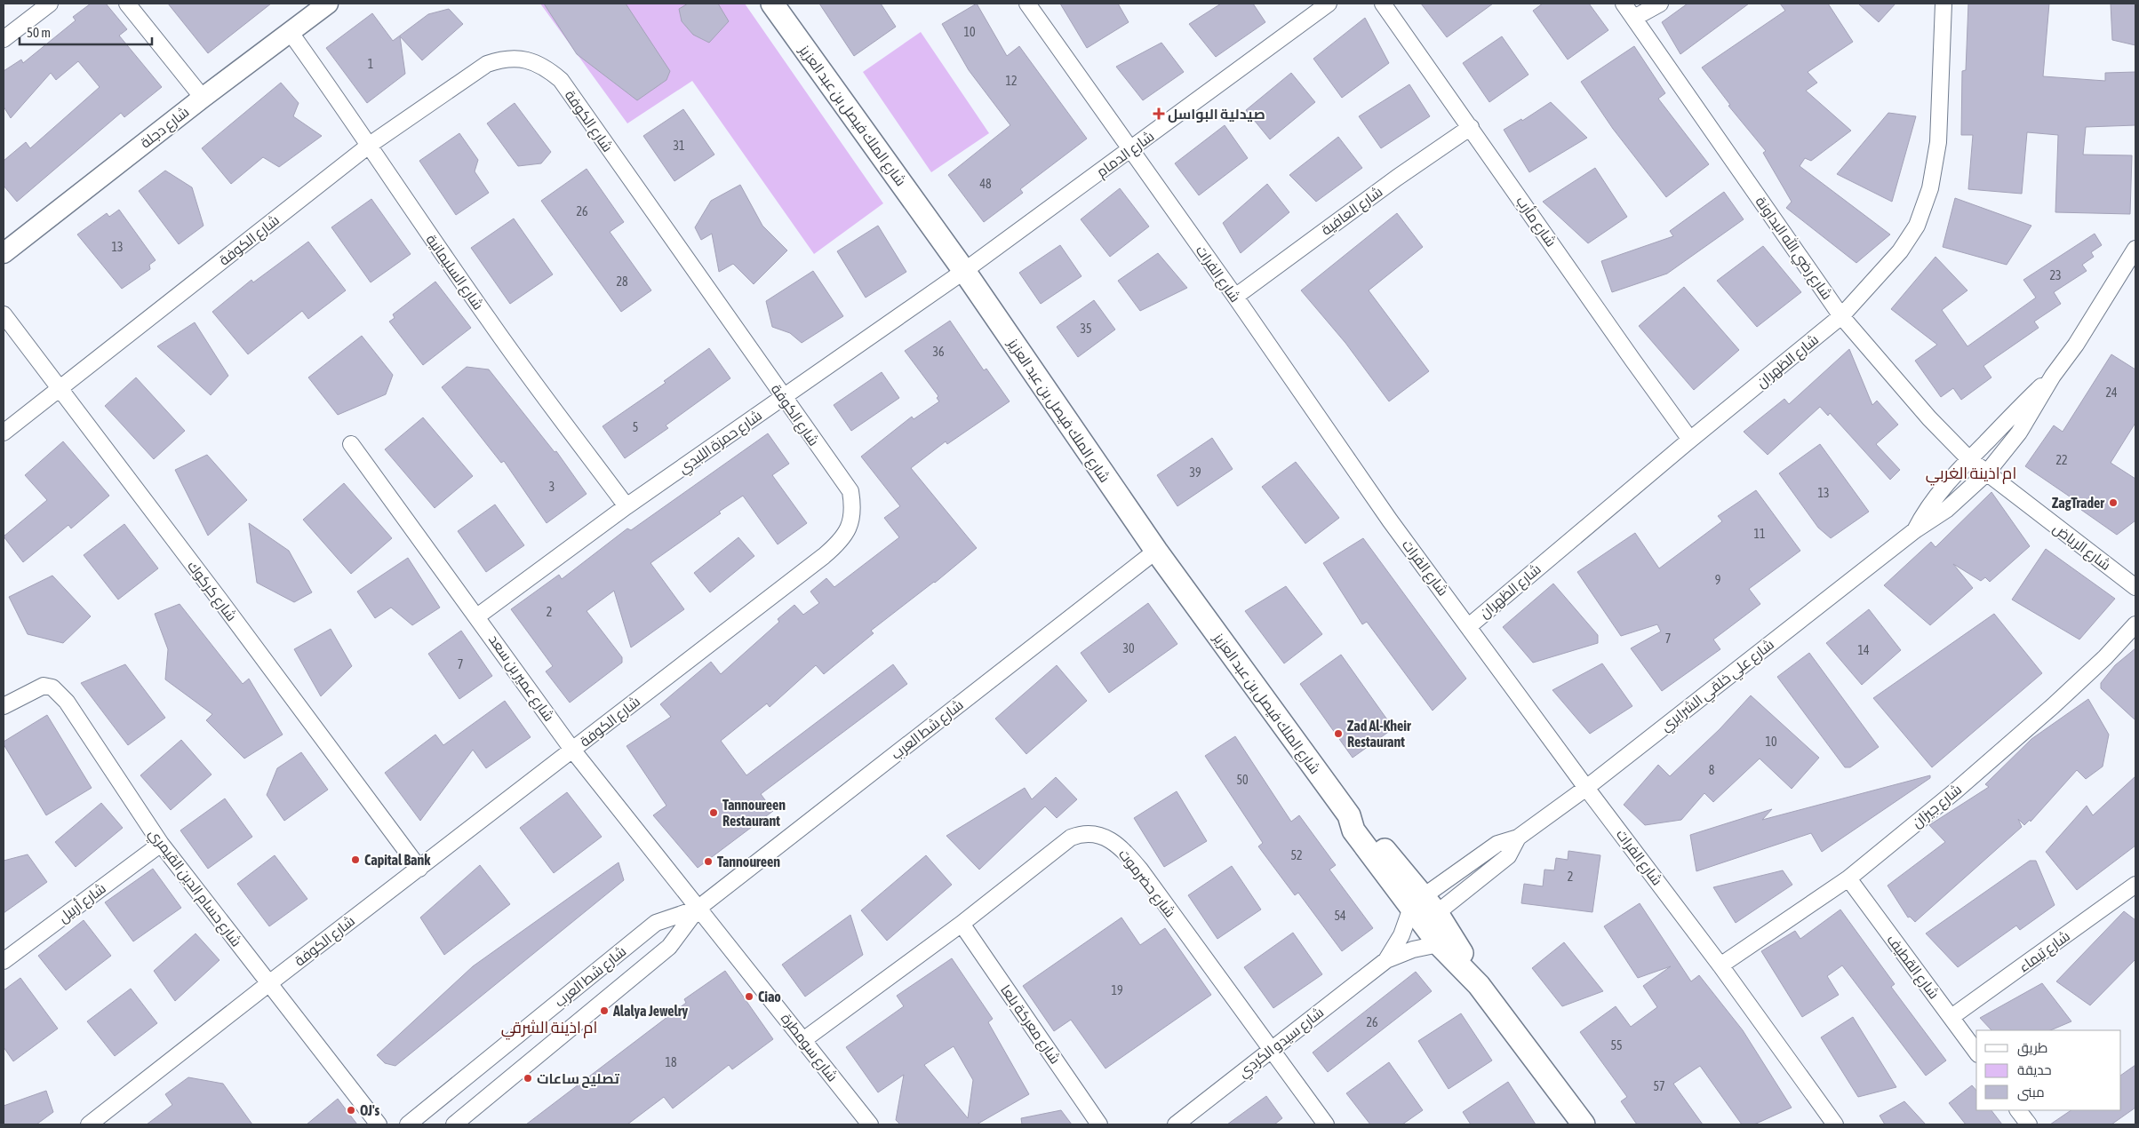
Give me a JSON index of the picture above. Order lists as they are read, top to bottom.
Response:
{
  "streets": {
    "main road": ["شارع الملك فيصل بن عبد العزيز"],
    "street": [
      "شارع الكوفة",
      "شارع دجلة",
      "شارع الدمام",
      "شارع العافية",
      "شارع مأرب",
      "شارع رضي الله البداونة",
      "شارع السليمانية",
      "شارع الفرات",
      "شارع الظهران",
      "شارع حمزة اللبدي",
      "شارع الرياض",
      "شارع كركوك",
      "شارع عمير بن سعد",
      "شارع علي خلقي الشرايري",
      "شارع شط العرب",
      "شارع جيزان",
      "شارع حضرموت",
      "شارع حسام الدين القيمري",
      "شارع أربيل",
      "شارع تيماء",
      "شارع القطيف",
      "شارع معركة بلعا",
      "شارع سيدو الكردي",
      "شارع سومطرة"
    ]
  },
  "crossings": [
    ["شارع الملك فيصل بن عبد العزيز", "شارع الدمام"],
    ["شارع الملك فيصل بن عبد العزيز", "شارع حمزة اللبدي"],
    ["شارع الملك فيصل بن عبد العزيز", "شارع علي خلقي الشرايري"],
    ["شارع الملك فيصل بن عبد العزيز", "شارع شط العرب"],
    ["شارع الملك فيصل بن عبد العزيز", "شارع سيدو الكردي"],
    ["شارع الكوفة", "شارع السليمانية"],
    ["شارع الكوفة", "شارع حمزة اللبدي"],
    ["شارع الكوفة", "شارع كركوك"],
    ["شارع الكوفة", "شارع عمير بن سعد"],
    ["شارع الكوفة", "شارع حسام الدين القيمري"],
    ["شارع دجلة", "شارع السليمانية"],
    ["شارع الدمام", "شارع الفرات"],
    ["شارع الدمام", "شارع حمزة اللبدي"],
    ["شارع العافية", "شارع مأرب"],
    ["شارع العافية", "شارع الفرات"],
    ["شارع مأرب", "شارع الظهران"],
    ["شارع رضي الله البداونة", "شارع الظهران"],
    ["شارع رضي الله البداونة", "شارع الرياض"],
    ["شارع رضي الله البداونة", "شارع علي خلقي الشرايري"],
    ["شارع السليمانية", "شارع حمزة اللبدي"],
    ["شارع الفرات", "شارع الظهران"],
    ["شارع الفرات", "شارع علي خلقي الشرايري"],
    ["شارع الفرات", "شارع جيزان"],
    ["شارع حمزة اللبدي", "شارع عمير بن سعد"],
    ["شارع الرياض", "شارع علي خلقي الشرايري"],
    ["شارع عمير بن سعد", "شارع شط العرب"],
    ["شارع عمير بن سعد", "شارع سومطرة"],
    ["شارع علي خلقي الشرايري", "شارع سيدو الكردي"],
    ["شارع شط العرب", "شارع سومطرة"],
    ["شارع جيزان", "شارع القطيف"],
    ["شارع حضرموت", "شارع معركة بلعا"],
    ["شارع حضرموت", "شارع سيدو الكردي"],
    ["شارع حضرموت", "شارع سومطرة"],
    ["شارع حسام الدين القيمري", "شارع أربيل"],
    ["شارع تيماء", "شارع القطيف"]
  ],
  "districts": ["ام اذينة الغربي", "ام اذينة الشرقي"],
  "places": {
    "health": ["صيدلية البواسل"],
    "other": [
      "ZagTrader",
      "Zad Al-Kheir Restaurant",
      "Tannoureen Restaurant",
      "Capital Bank",
      "Tannoureen",
      "Ciao",
      "Alalya Jewelry",
      "تصليح ساعات",
      "OJ's"
    ]
  },
  "house_numbers": [
    "10",
    "1",
    "12",
    "31",
    "48",
    "26",
    "13",
    "23",
    "28",
    "35",
    "36",
    "24",
    "5",
    "22",
    "39",
    "3",
    "13",
    "11",
    "9",
    "2",
    "7",
    "30",
    "14",
    "7",
    "10",
    "8",
    "50",
    "52",
    "2",
    "54",
    "19",
    "26",
    "55",
    "18",
    "57"
  ],
  "legend": ["طريق", "حديقة", "مبنى"],
  "scale_bar": "50 m"
}
